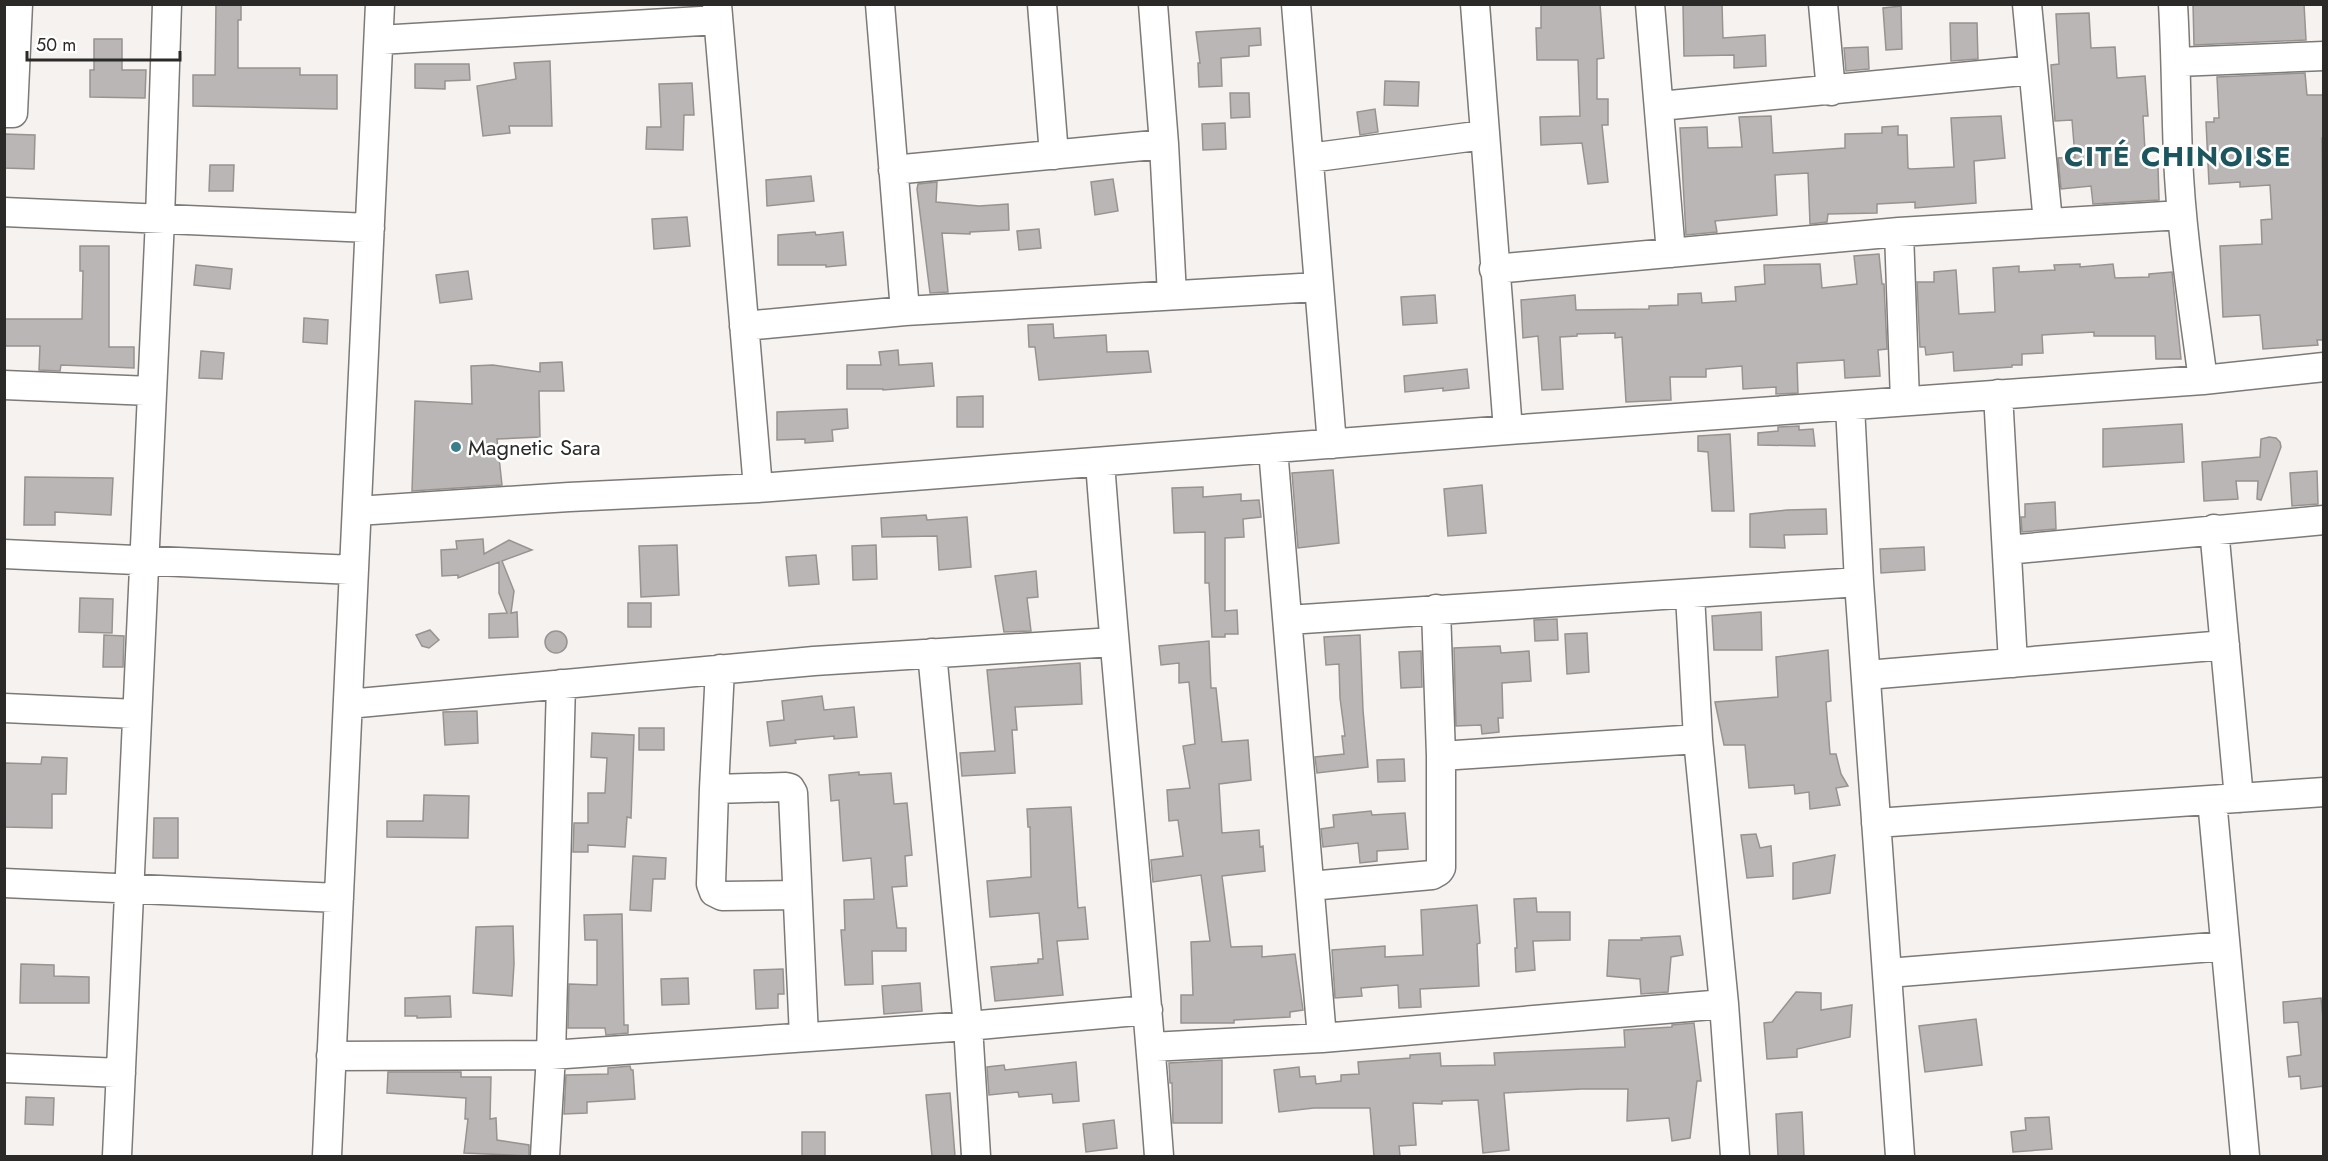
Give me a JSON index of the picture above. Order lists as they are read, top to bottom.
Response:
{
  "districts": ["CITÉ CHINOISE"],
  "places": ["Magnetic Sara"],
  "scale_bar": "50 m"
}
